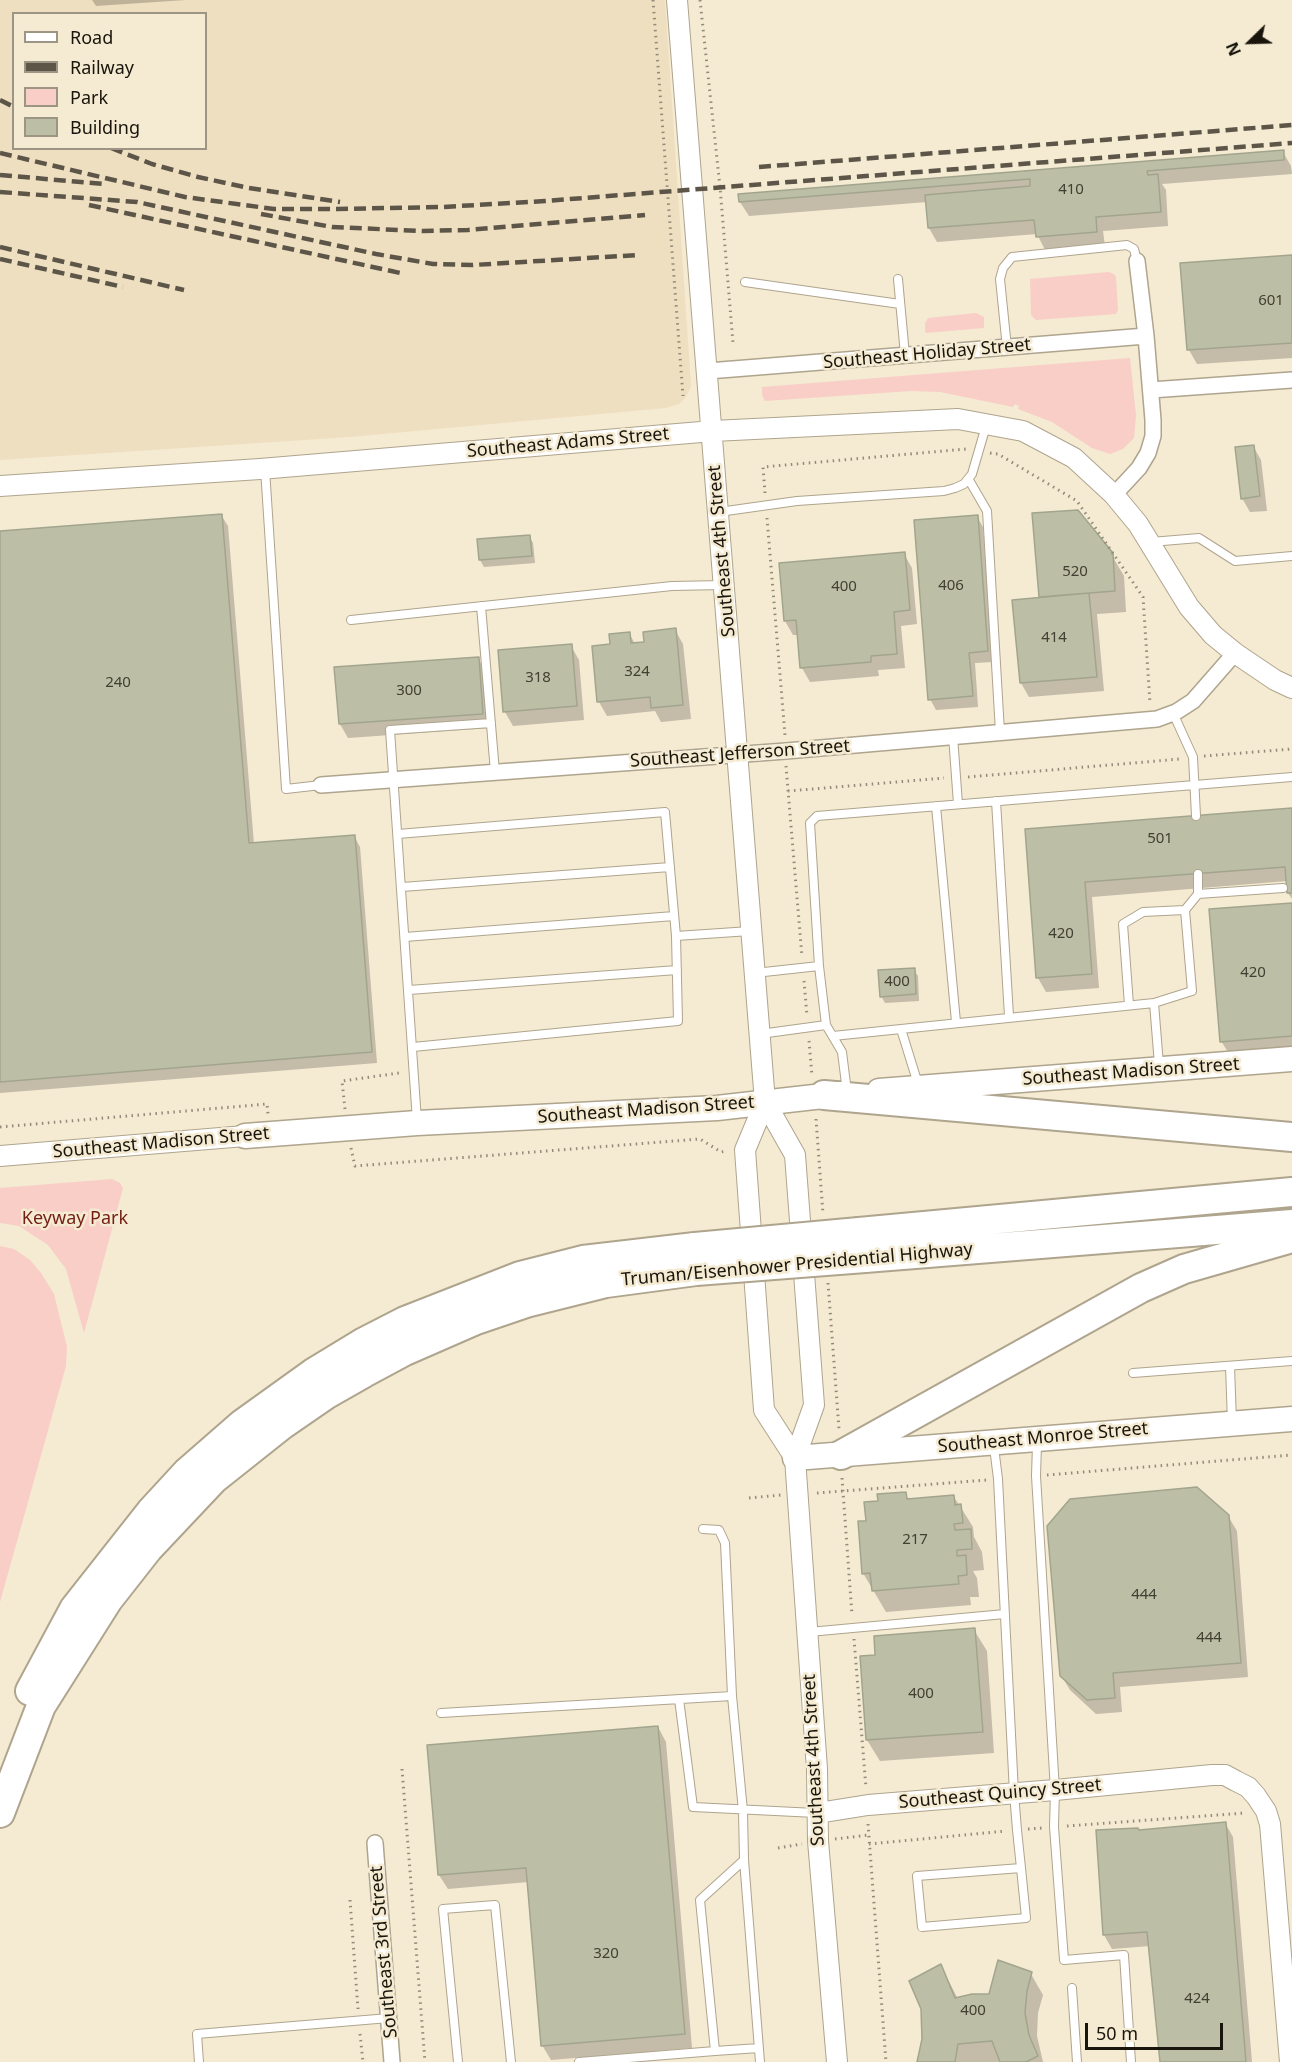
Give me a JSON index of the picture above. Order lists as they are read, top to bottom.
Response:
{
  "streets": {
    "highway": ["Truman/Eisenhower Presidential Highway"],
    "main road": ["Southeast Madison Street", "Southeast Monroe Street"],
    "street": [
      "Southeast Holiday Street",
      "Southeast Adams Street",
      "Southeast 4th Street",
      "Southeast Jefferson Street",
      "Southeast Quincy Street",
      "Southeast 3rd Street"
    ]
  },
  "crossings": [
    ["Southeast Holiday Street", "Southeast 4th Street"],
    ["Southeast Adams Street", "Southeast 4th Street"],
    ["Southeast Adams Street", "Southeast Jefferson Street"],
    ["Southeast 4th Street", "Southeast Jefferson Street"],
    ["Southeast 4th Street", "Southeast Madison Street"],
    ["Southeast 4th Street", "Southeast Monroe Street"],
    ["Southeast 4th Street", "Southeast Quincy Street"]
  ],
  "parks": ["Keyway Park"],
  "house_numbers": [
    "410",
    "601",
    "520",
    "406",
    "400",
    "414",
    "324",
    "318",
    "240",
    "300",
    "501",
    "420",
    "420",
    "400",
    "217",
    "444",
    "444",
    "400",
    "320",
    "424",
    "400"
  ],
  "legend": [
    "Road",
    "Railway",
    "Park",
    "Building"
  ],
  "scale_bar": "50 m",
  "north": "bottom left"
}
